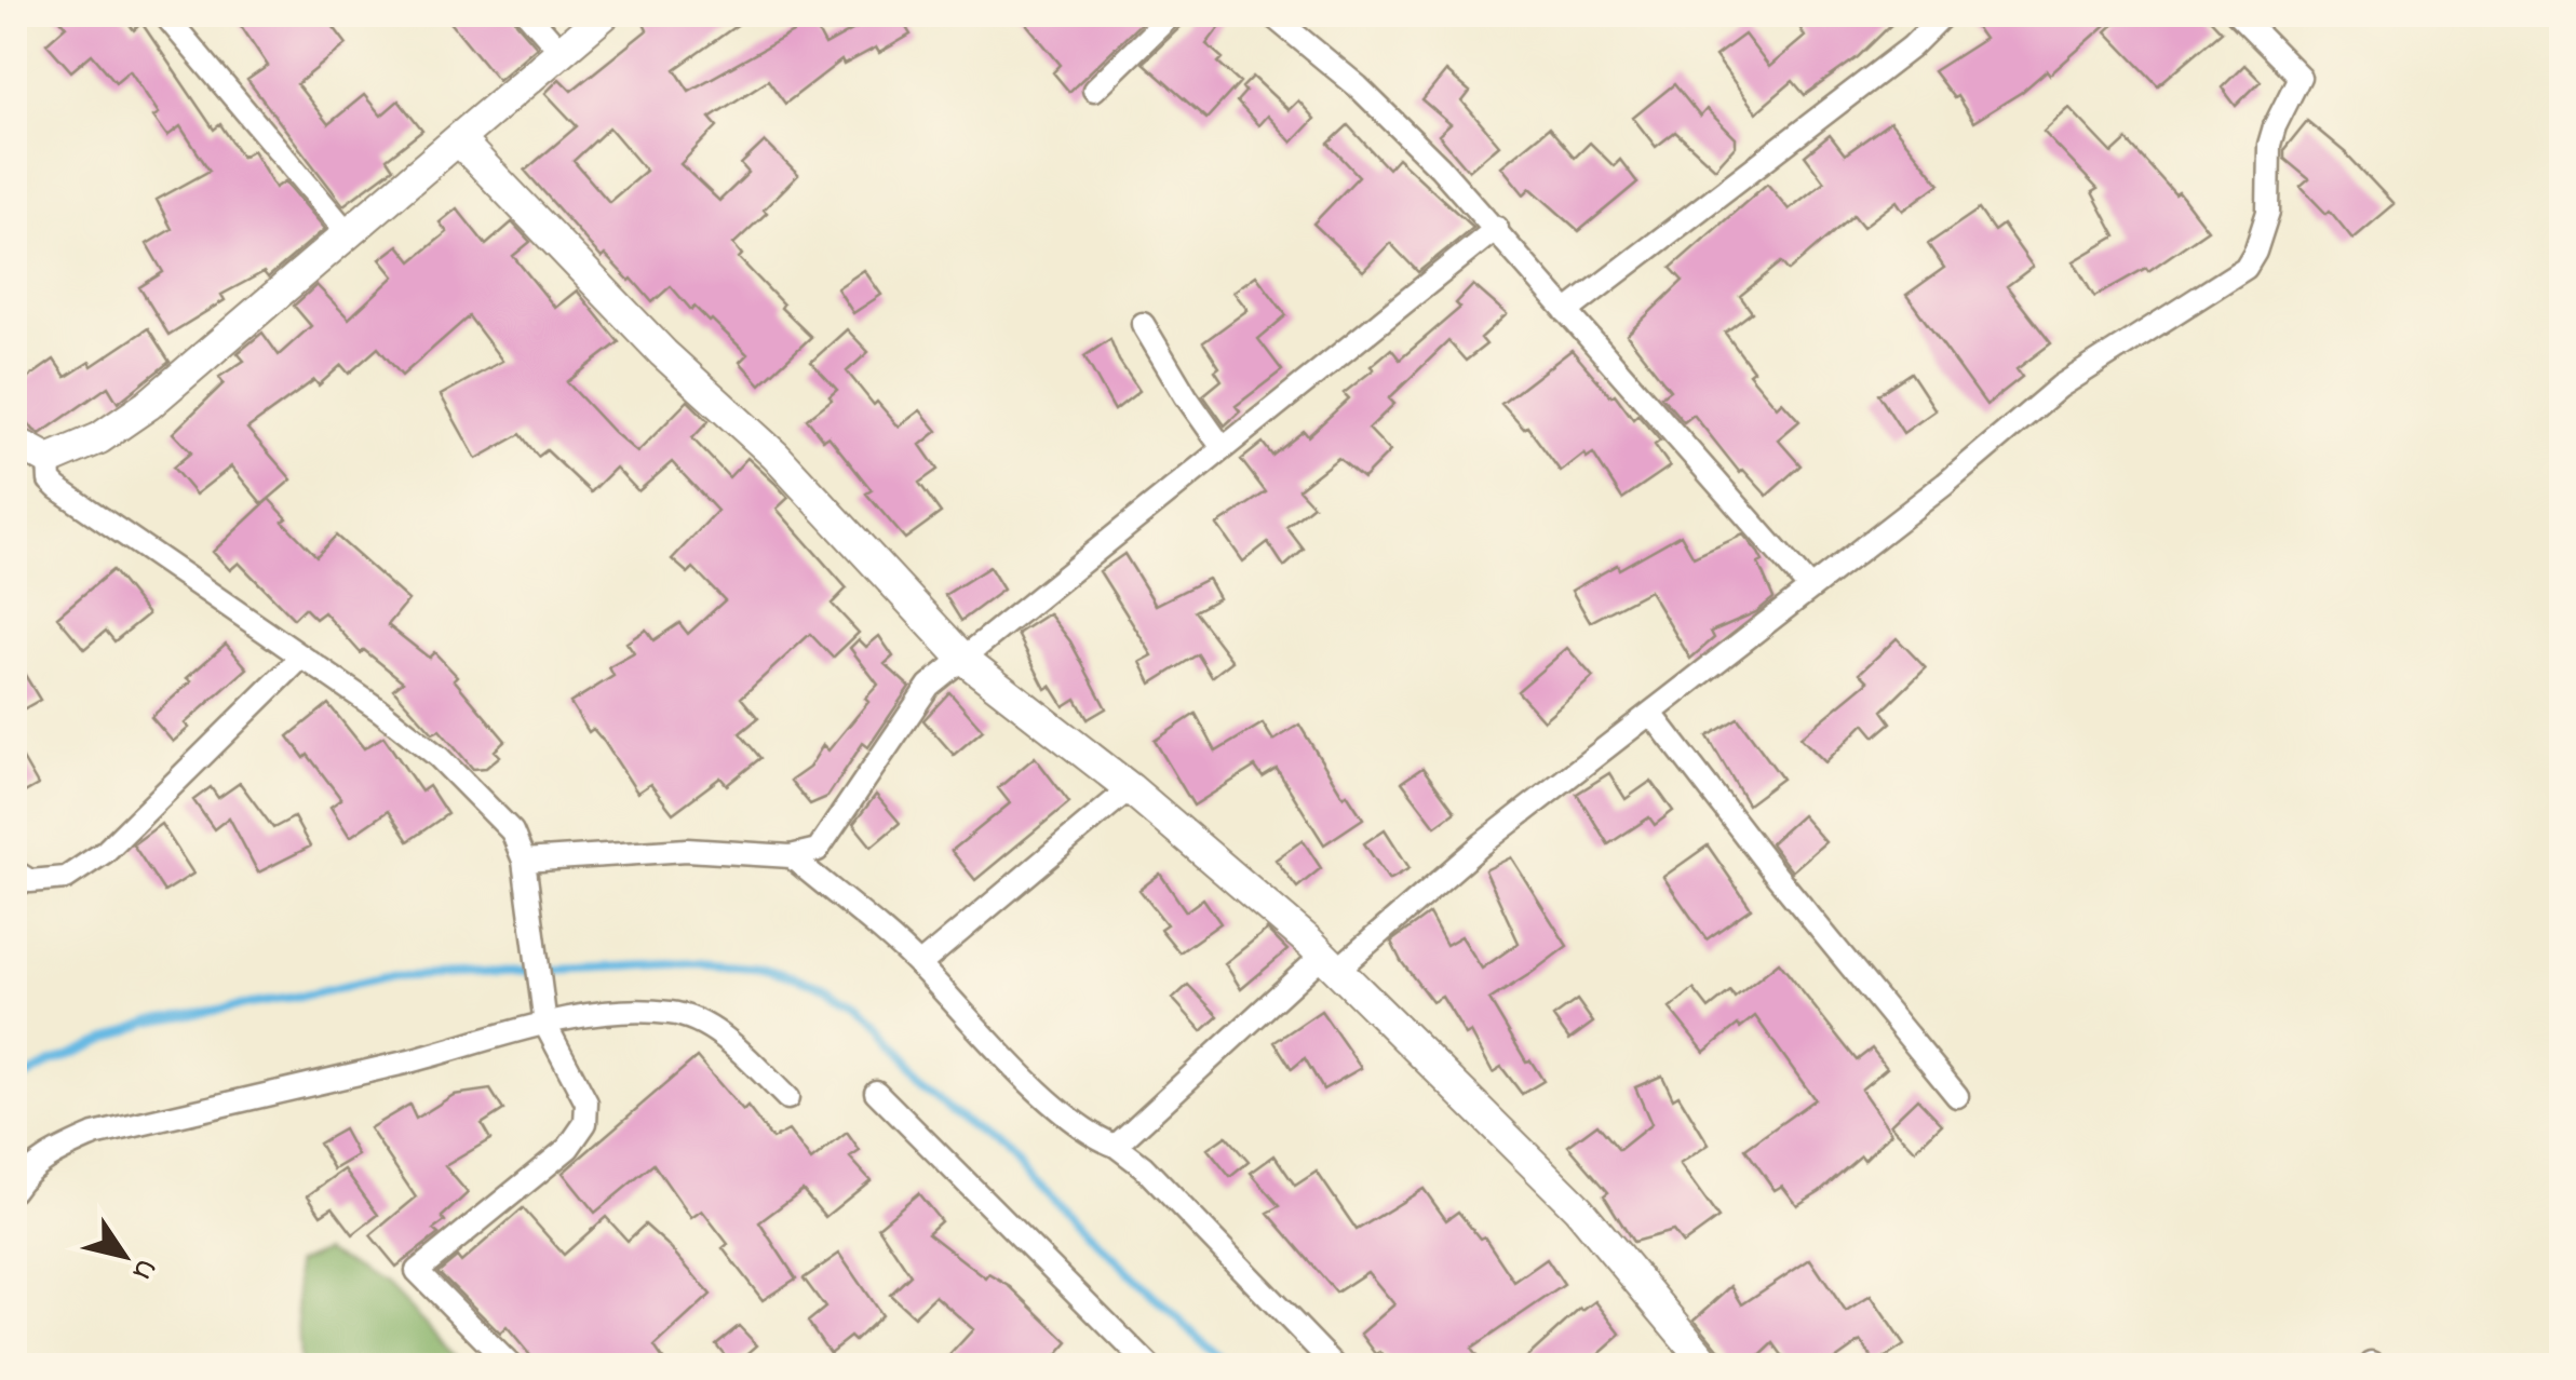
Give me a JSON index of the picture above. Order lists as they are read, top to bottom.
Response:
{
  "north": "bottom right"
}
